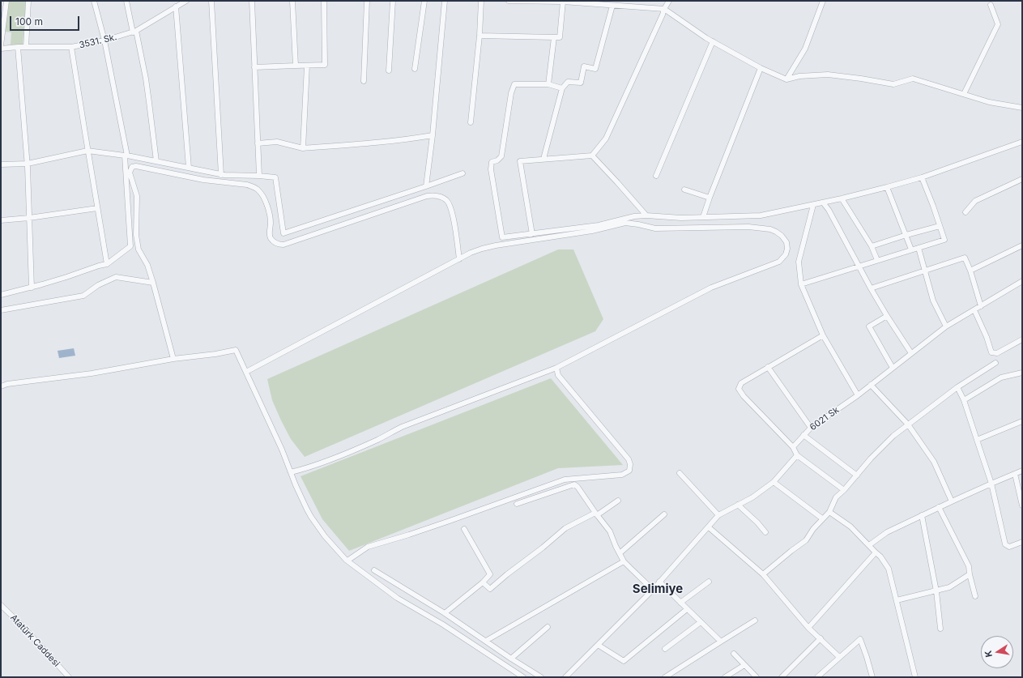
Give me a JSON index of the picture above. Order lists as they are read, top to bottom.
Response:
{
  "streets": {
    "street": ["3531. Sk.", "6021 Sk", "Atatürk Caddesi"]
  },
  "districts": ["Selimiye"],
  "scale_bar": "100 m",
  "north": "left"
}
